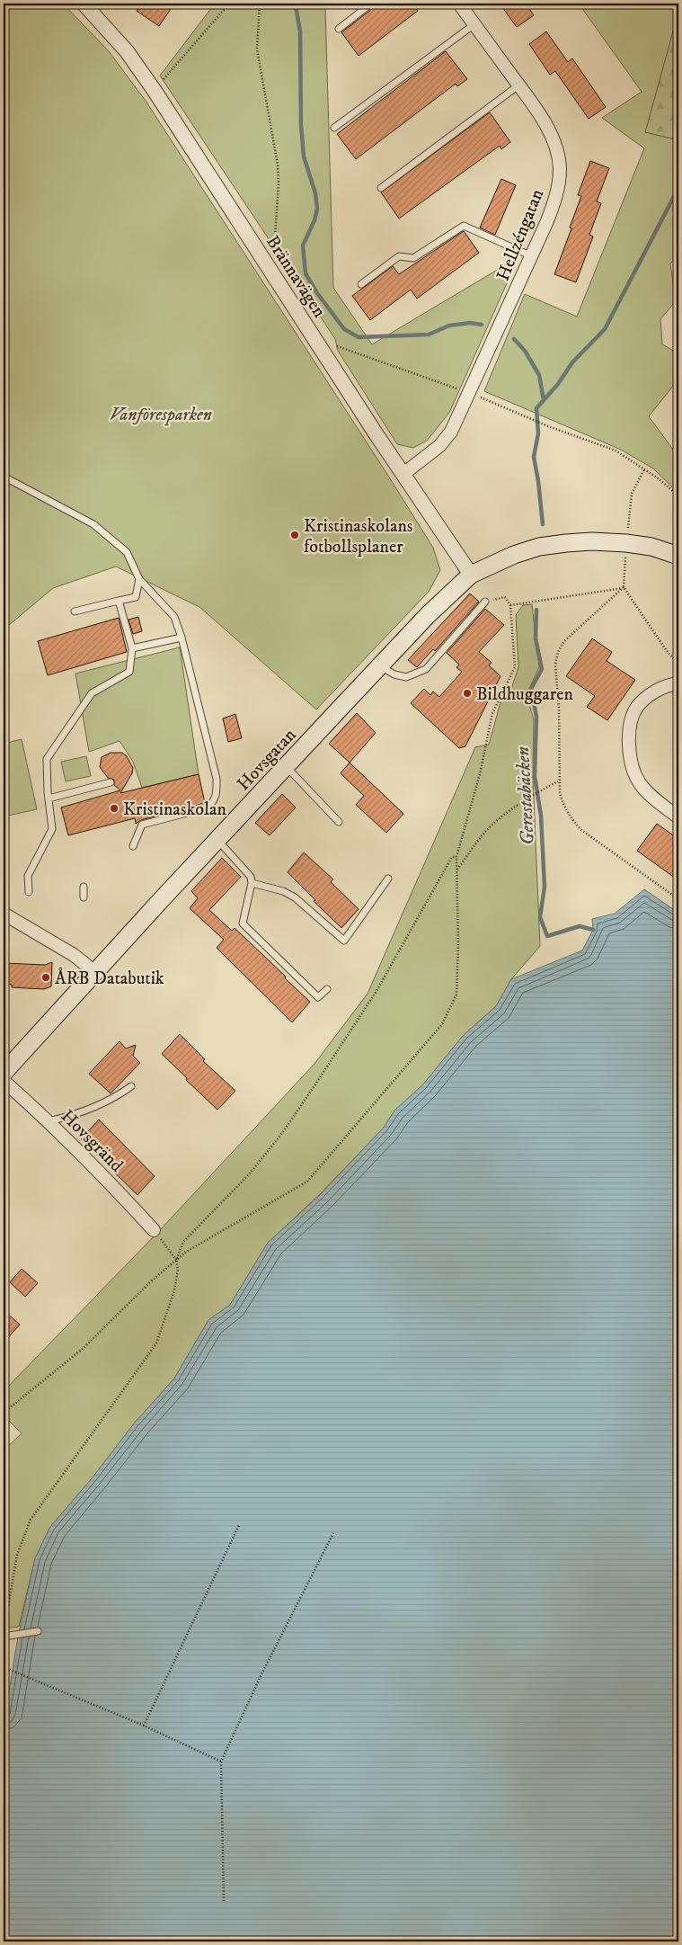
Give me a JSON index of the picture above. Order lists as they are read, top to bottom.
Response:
{
  "streets": {
    "main road": ["Hovsgatan"],
    "street": ["Hellzéngatan", "Brännavägen", "Hovsgränd"]
  },
  "crossings": [
    ["Hellzéngatan", "Brännavägen"],
    ["Brännavägen", "Hovsgatan"]
  ],
  "water": ["Gerestabäcken"],
  "parks": ["Vanföresparken"],
  "places": [
    "Kristinaskolans fotbollsplaner",
    "Bildhuggaren",
    "Kristinaskolan",
    "ÅRB Databutik"
  ]
}
